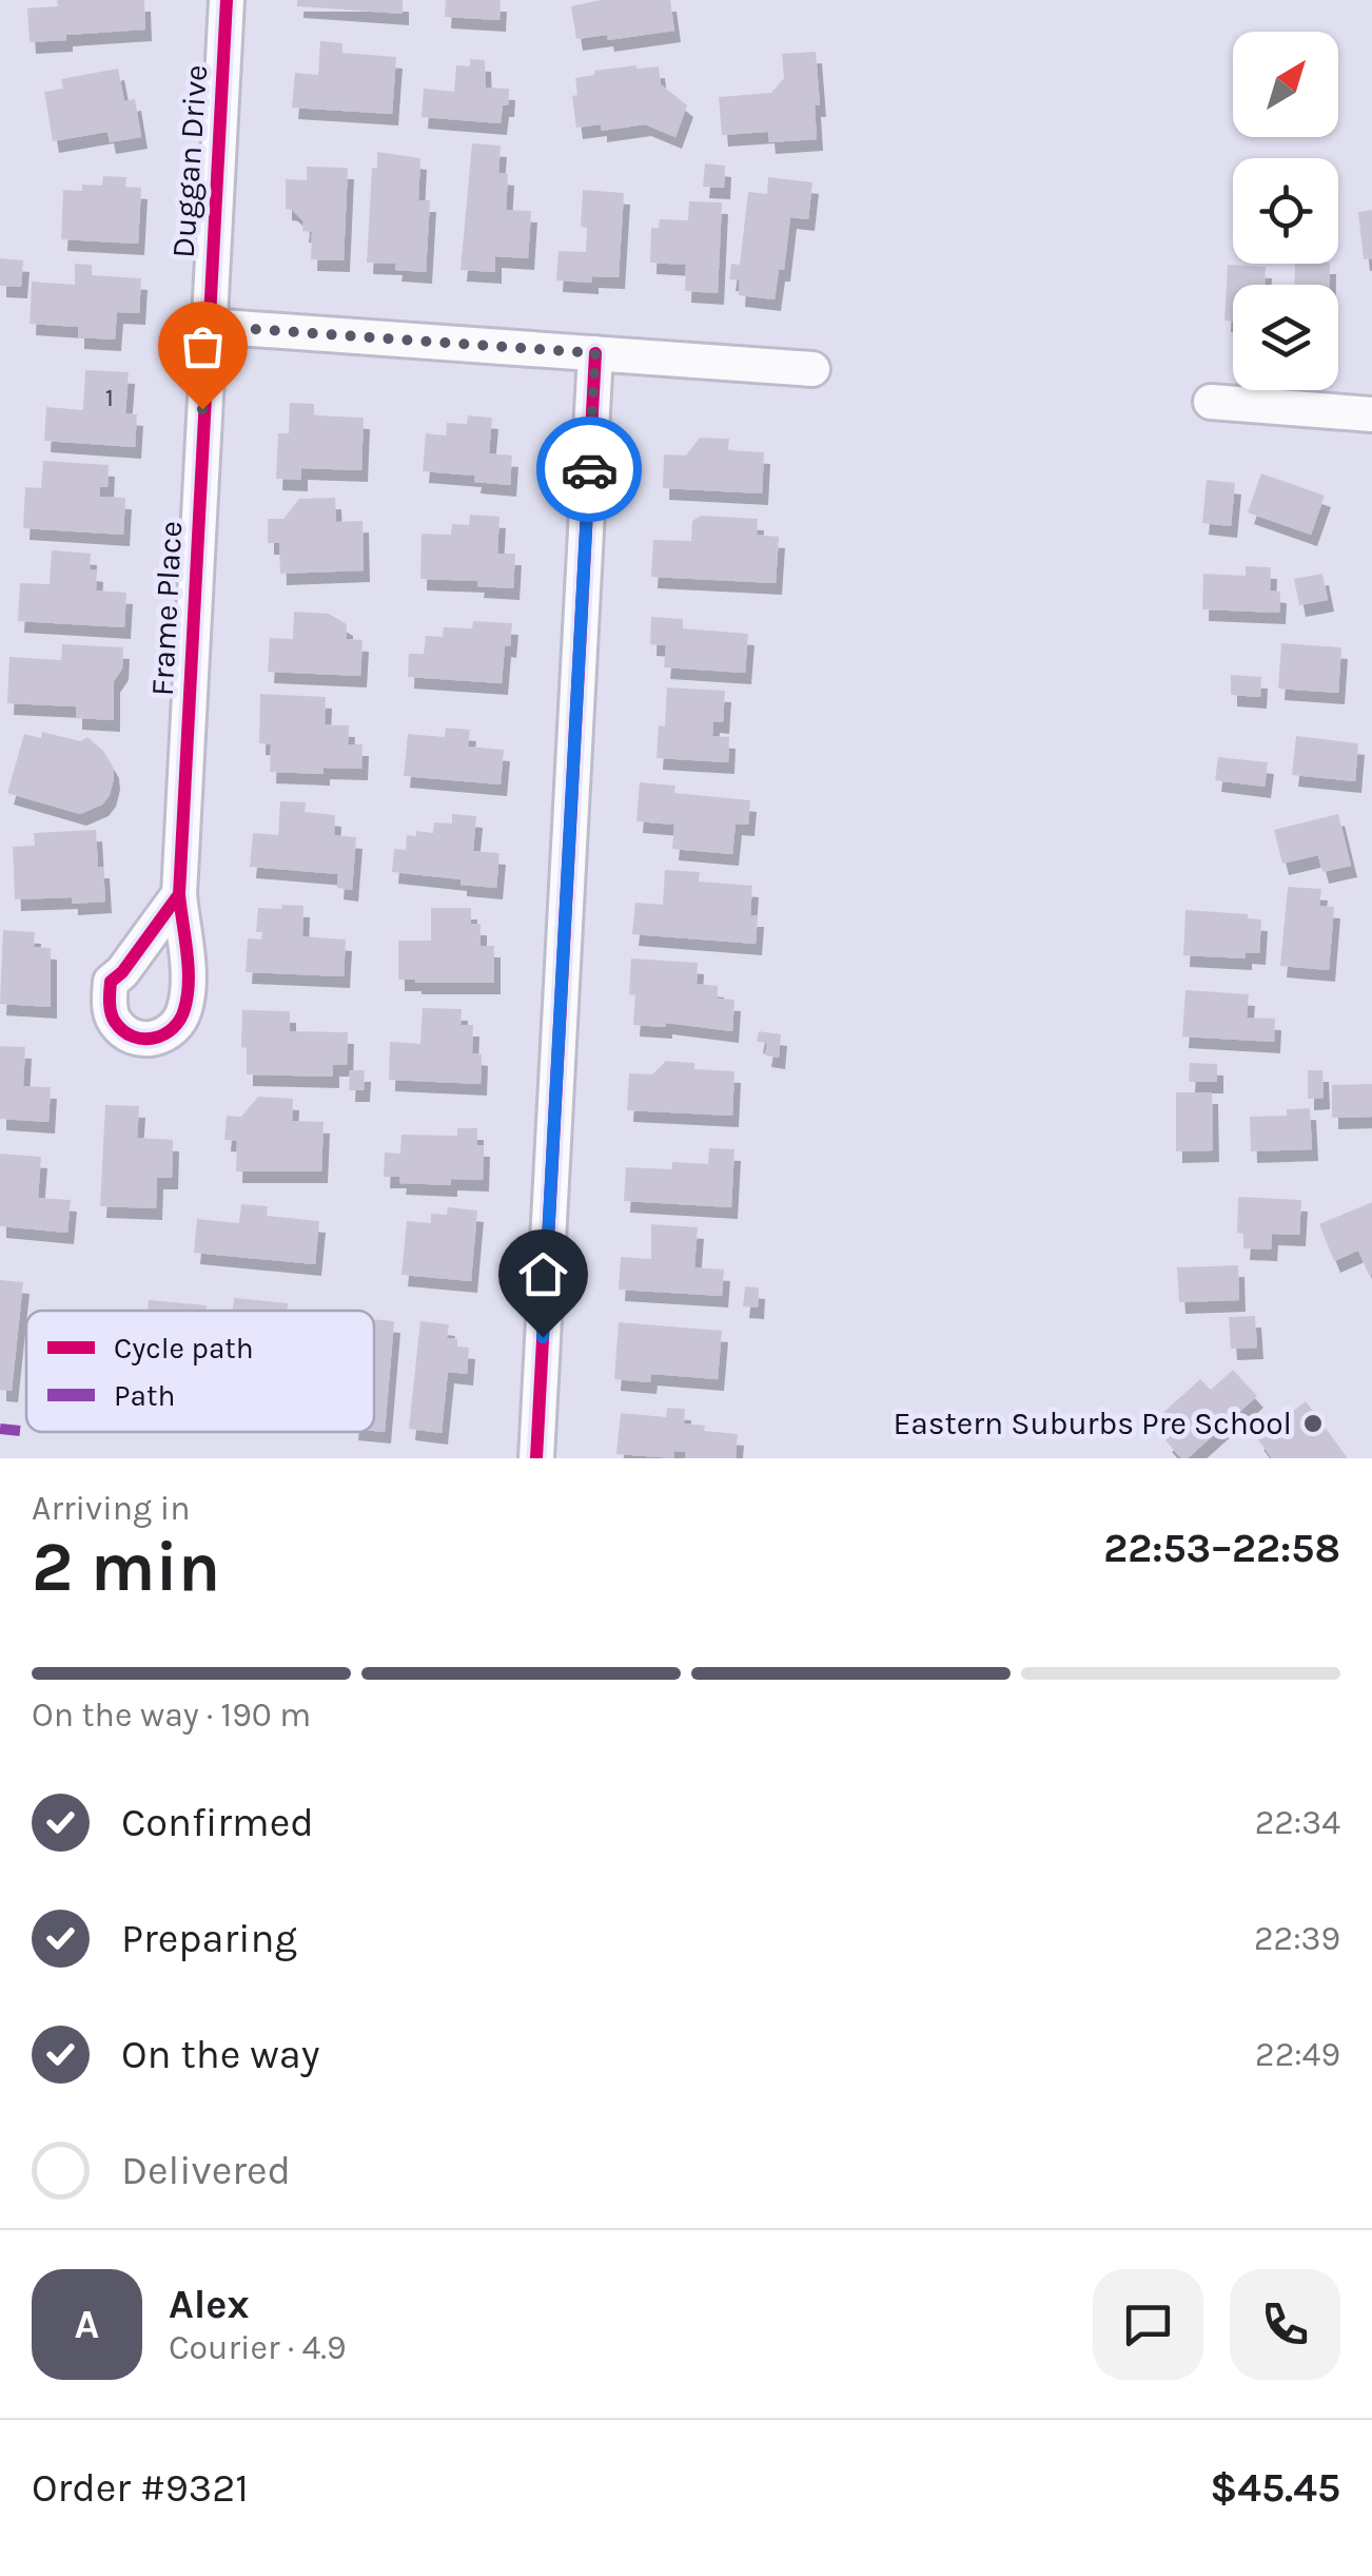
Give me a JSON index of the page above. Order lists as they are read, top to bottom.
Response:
{
  "streets": {
    "street": ["Duggan Drive", "Frame Place"]
  },
  "crossings": [
    ["Duggan Drive", "Frame Place"]
  ],
  "places": ["Eastern Suburbs Pre School"],
  "house_numbers": ["1"],
  "legend": ["Cycle path", "Path"],
  "north": "top right",
  "page": {
    "heading": ["2 min", "Arriving in", "22:53–22:58"],
    "panel": [
      "Alex",
      "Courier · 4.9",
      "Order #9321",
      "$45.45"
    ],
    "bar": "On the way · 190 m",
    "list": [
      ["Confirmed", "22:34"],
      ["Preparing", "22:39"],
      ["On the way", "22:49"],
      "Delivered"
    ],
    "round": "A"
  }
}
